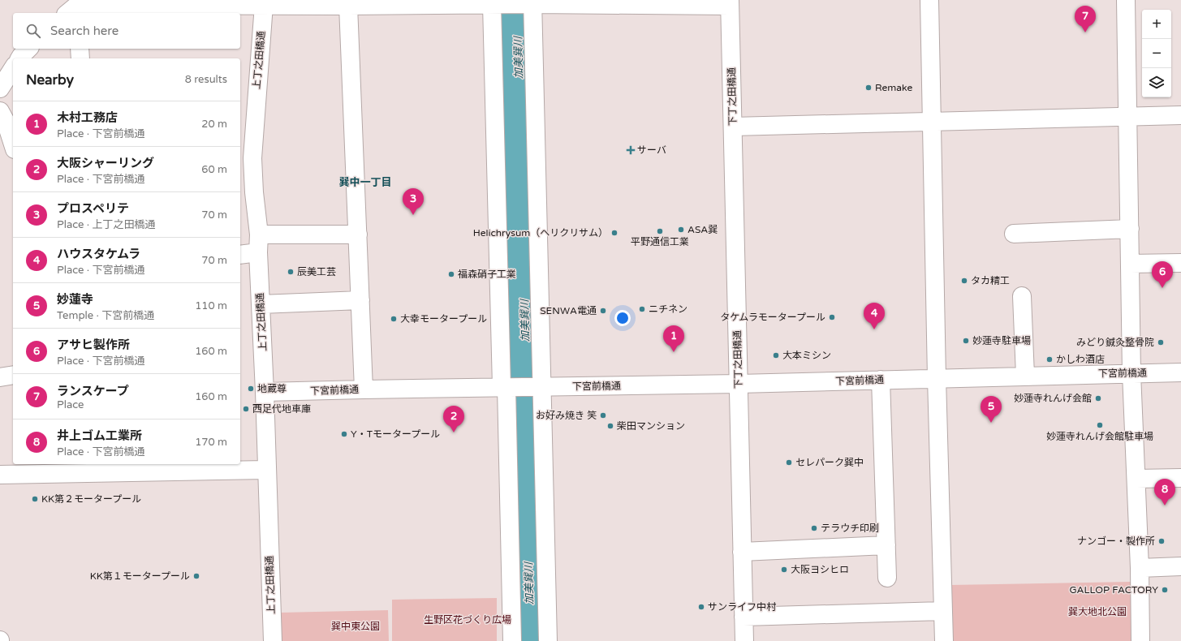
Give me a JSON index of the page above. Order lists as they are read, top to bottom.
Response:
{
  "streets": {
    "street": ["上丁之田橋通", "下丁之田橋通", "下宮前橋通"]
  },
  "crossings": [
    ["上丁之田橋通", "下宮前橋通"],
    ["下丁之田橋通", "下宮前橋通"]
  ],
  "districts": ["巽中一丁目"],
  "water": ["加美巽川"],
  "parks": ["巽大地北公園", "生野区花づくり広場", "巽中東公園"],
  "places": {
    "other": [
      "Remake",
      "ASA巽",
      "平野通信工業",
      "Helichrysum（ヘリクリサム）",
      "辰美工芸",
      "福森硝子工業",
      "タカ精工",
      "ニチネン",
      "SENWA電通",
      "タケムラモータープール",
      "大幸モータープール",
      "妙蓮寺駐車場",
      "みどり鍼灸整骨院",
      "大本ミシン",
      "かしわ酒店",
      "地蔵尊",
      "妙蓮寺れんげ会館",
      "西足代地車庫",
      "お好み焼き 笑",
      "妙蓮寺れんげ会館駐車場",
      "柴田マンション",
      "Y・Tモータープール",
      "セレパーク巽中",
      "KK第２モータープール",
      "テラウチ印刷",
      "ナンゴー・製作所",
      "大阪ヨシヒロ",
      "KK第１モータープール",
      "GALLOP FACTORY",
      "サンライフ中村"
    ],
    "health": ["サーバ"]
  },
  "page": {
    "pins": [
      "7",
      "3",
      "6",
      "4",
      "1",
      "5",
      "2",
      "8"
    ],
    "map_buttons": ["+", "−"],
    "search": "Search here",
    "heading": ["Nearby", "8 results"],
    "list": [
      {
        "mark": "1",
        "name": "木村工務店",
        "note": "Place · 下宮前橋通",
        "value": "20 m"
      },
      {
        "mark": "2",
        "name": "大阪シャーリング",
        "note": "Place · 下宮前橋通",
        "value": "60 m"
      },
      {
        "mark": "3",
        "name": "プロスペリテ",
        "note": "Place · 上丁之田橋通",
        "value": "70 m"
      },
      {
        "mark": "4",
        "name": "ハウスタケムラ",
        "note": "Place · 下宮前橋通",
        "value": "70 m"
      },
      {
        "mark": "5",
        "name": "妙蓮寺",
        "note": "Temple · 下宮前橋通",
        "value": "110 m"
      },
      {
        "mark": "6",
        "name": "アサヒ製作所",
        "note": "Place · 下宮前橋通",
        "value": "160 m"
      },
      {
        "mark": "7",
        "name": "ランスケープ",
        "note": "Place",
        "value": "160 m"
      },
      {
        "mark": "8",
        "name": "井上ゴム工業所",
        "note": "Place · 下宮前橋通",
        "value": "170 m"
      }
    ]
  }
}
